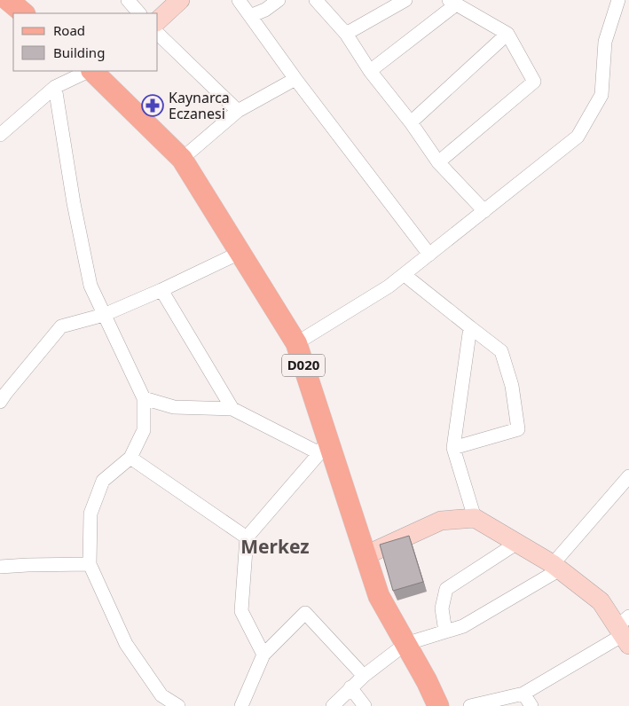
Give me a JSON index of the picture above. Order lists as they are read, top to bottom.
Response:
{
  "streets": {
    "main road": ["D020"]
  },
  "districts": ["Merkez"],
  "places": {
    "pharmacy": ["Kaynarca Eczanesi"]
  },
  "legend": ["Road", "Building"]
}
